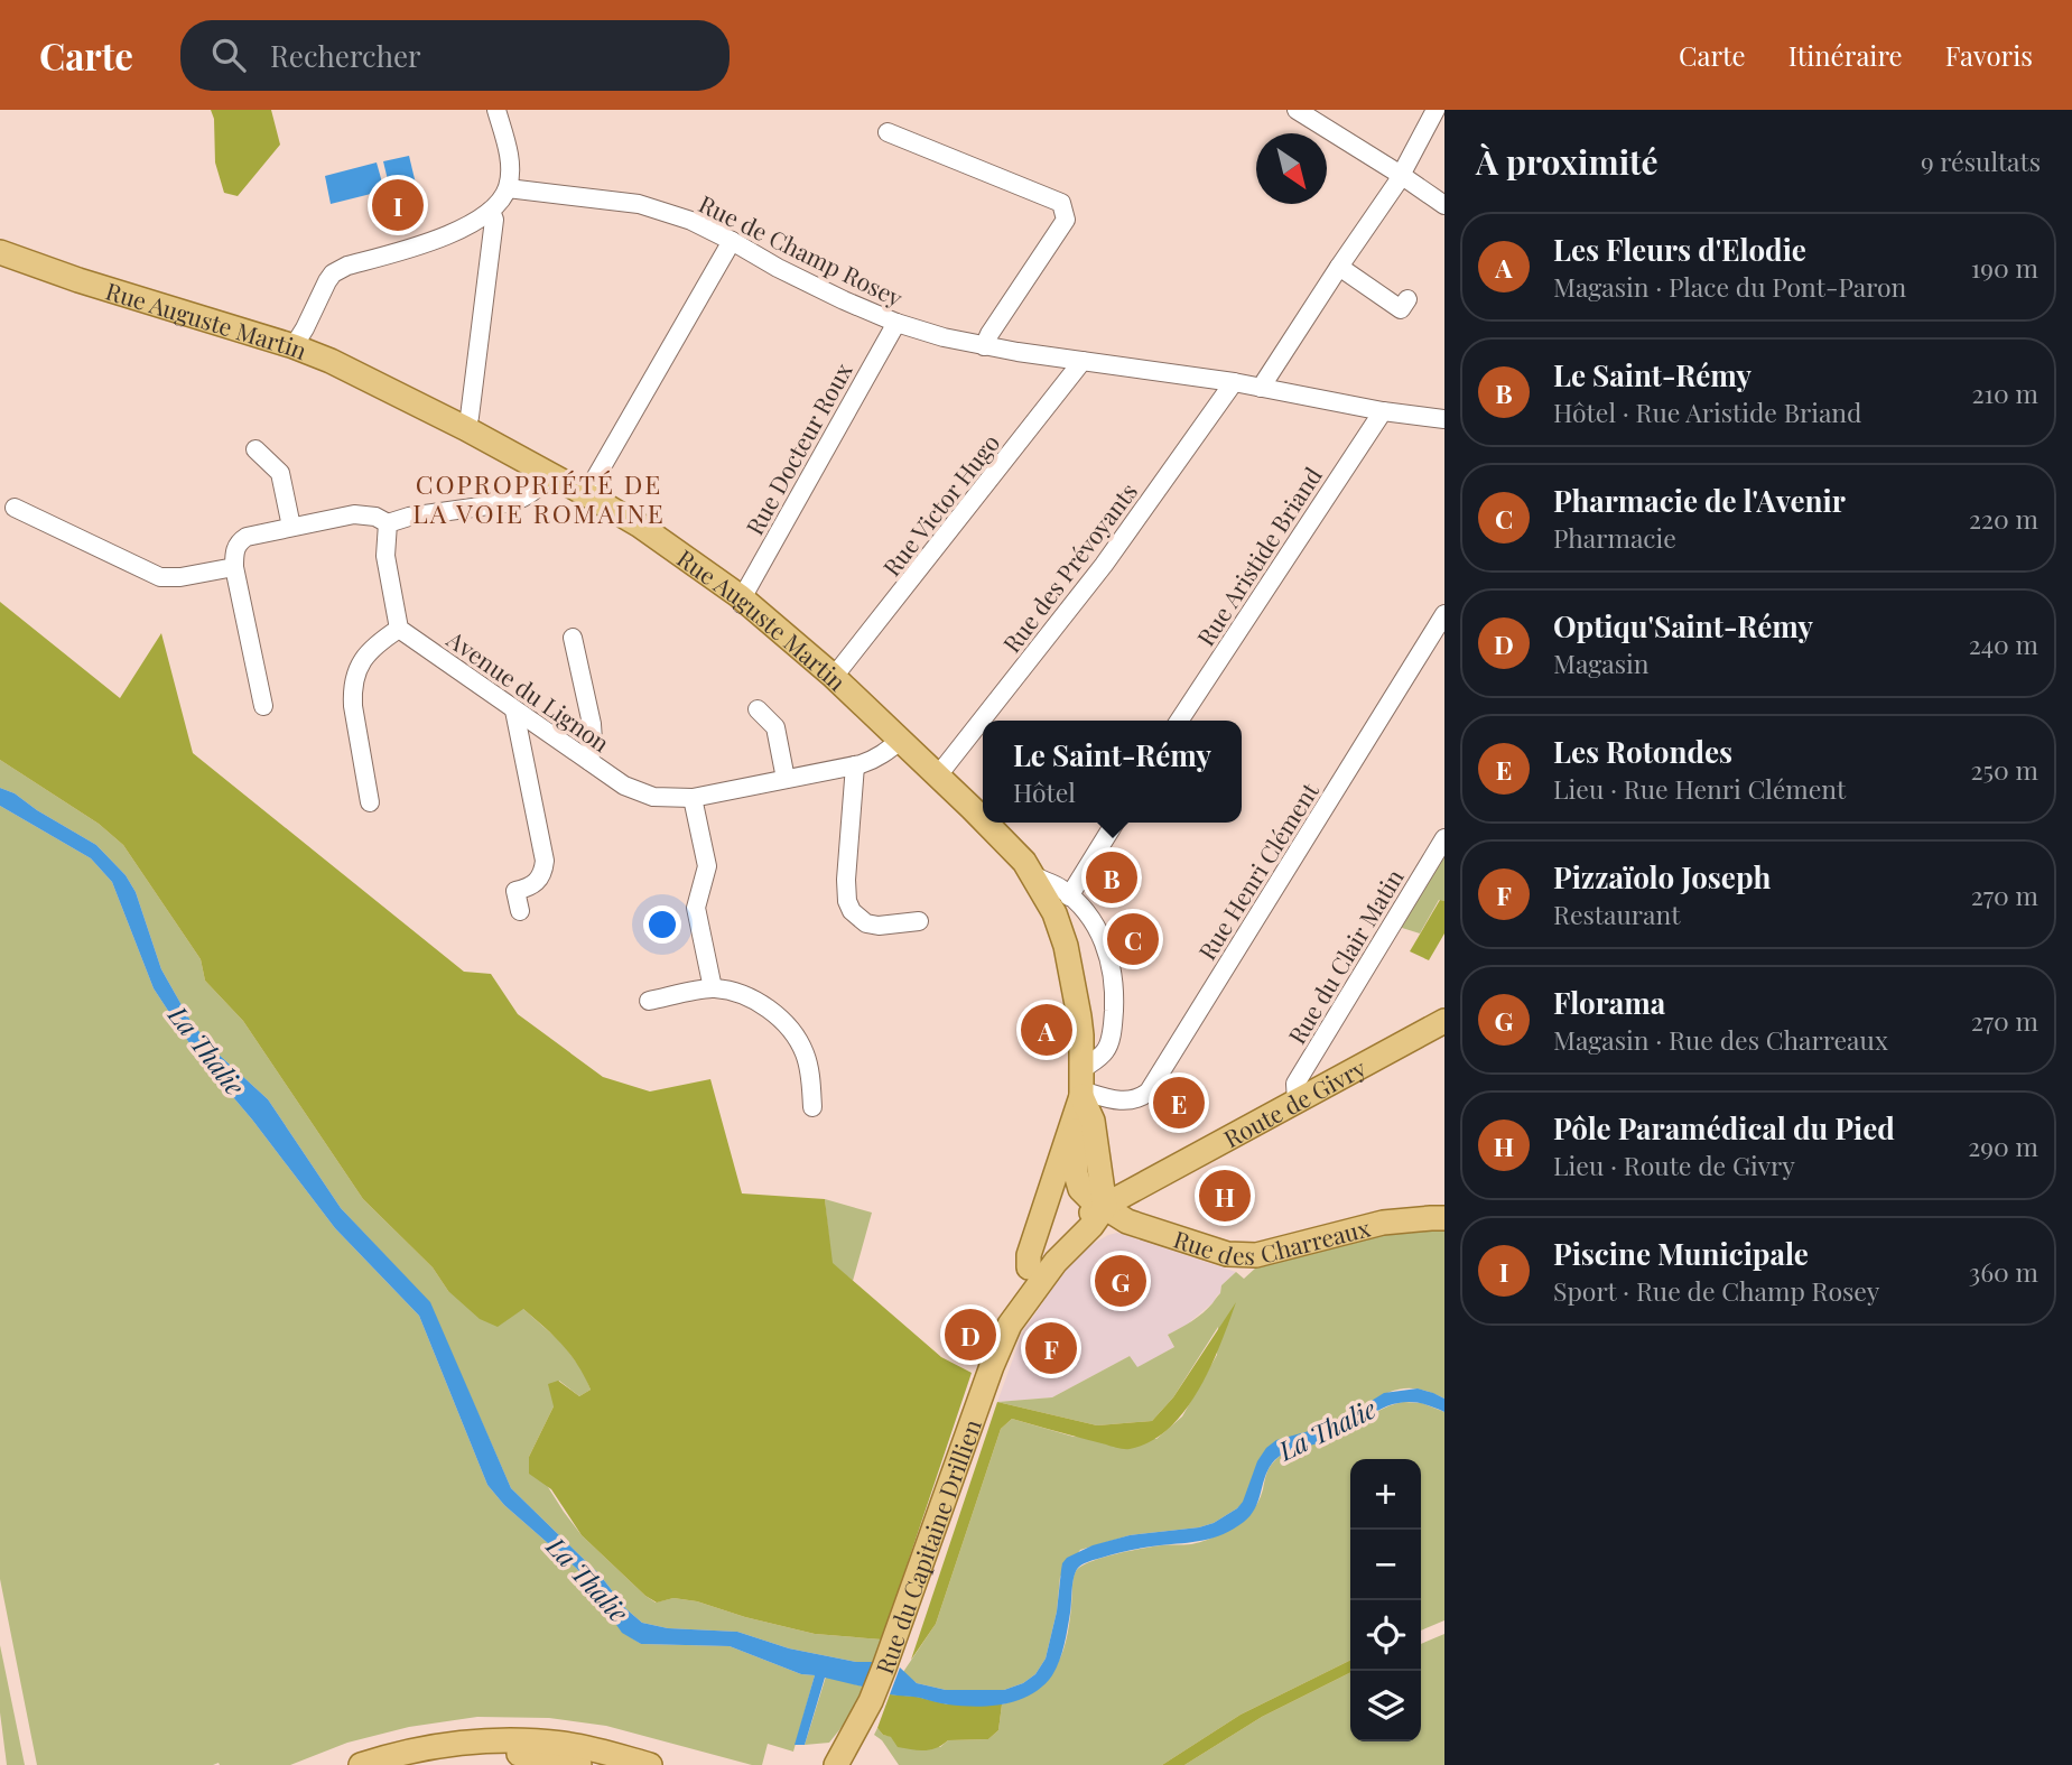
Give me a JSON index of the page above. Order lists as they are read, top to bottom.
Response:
{
  "streets": {
    "main road": [
      "Rue Auguste Martin",
      "Route de Givry",
      "Rue des Charreaux",
      "Rue du Capitaine Drillien"
    ],
    "street": [
      "Rue de Champ Rosey",
      "Rue Docteur Roux",
      "Rue Victor Hugo",
      "Rue Aristide Briand",
      "Rue des Prévoyants",
      "Avenue du Lignon",
      "Rue Henri Clément",
      "Rue du Clair Matin"
    ]
  },
  "crossings": [
    ["Rue de Champ Rosey", "Rue Docteur Roux"],
    ["Rue de Champ Rosey", "Rue Victor Hugo"],
    ["Rue de Champ Rosey", "Rue Aristide Briand"],
    ["Rue de Champ Rosey", "Rue des Prévoyants"],
    ["Rue Auguste Martin", "Rue Docteur Roux"],
    ["Rue Auguste Martin", "Rue Victor Hugo"],
    ["Rue Auguste Martin", "Rue des Prévoyants"],
    ["Rue Auguste Martin", "Avenue du Lignon"],
    ["Rue Auguste Martin", "Rue Henri Clément"],
    ["Rue du Clair Matin", "Route de Givry"],
    ["Route de Givry", "Rue des Charreaux"]
  ],
  "districts": ["COPROPRIÉTÉ DE LA VOIE ROMAINE"],
  "water": ["La Thalie"],
  "north": "bottom right",
  "page": {
    "header": "Carte",
    "search": "Rechercher",
    "nav": ["Carte", "Itinéraire", "Favoris"],
    "heading": ["À proximité", "9 résultats"],
    "pins": [
      "I",
      "B",
      "C",
      "A",
      "E",
      "H",
      "G",
      "D",
      "F"
    ],
    "list": [
      {
        "mark": "A",
        "name": "Les Fleurs d'Elodie",
        "note": "Magasin · Place du Pont-Paron",
        "value": "190 m"
      },
      {
        "mark": "B",
        "name": "Le Saint-Rémy",
        "note": "Hôtel · Rue Aristide Briand",
        "value": "210 m"
      },
      {
        "mark": "C",
        "name": "Pharmacie de l'Avenir",
        "note": "Pharmacie",
        "value": "220 m"
      },
      {
        "mark": "D",
        "name": "Optiqu'Saint-Rémy",
        "note": "Magasin",
        "value": "240 m"
      },
      {
        "mark": "E",
        "name": "Les Rotondes",
        "note": "Lieu · Rue Henri Clément",
        "value": "250 m"
      },
      {
        "mark": "F",
        "name": "Pizzaïolo Joseph",
        "note": "Restaurant",
        "value": "270 m"
      },
      {
        "mark": "G",
        "name": "Florama",
        "note": "Magasin · Rue des Charreaux",
        "value": "270 m"
      },
      {
        "mark": "H",
        "name": "Pôle Paramédical du Pied",
        "note": "Lieu · Route de Givry",
        "value": "290 m"
      },
      {
        "mark": "I",
        "name": "Piscine Municipale",
        "note": "Sport · Rue de Champ Rosey",
        "value": "360 m"
      }
    ],
    "popup": ["Le Saint-Rémy", "Hôtel"],
    "map_buttons": ["+", "−"]
  }
}
